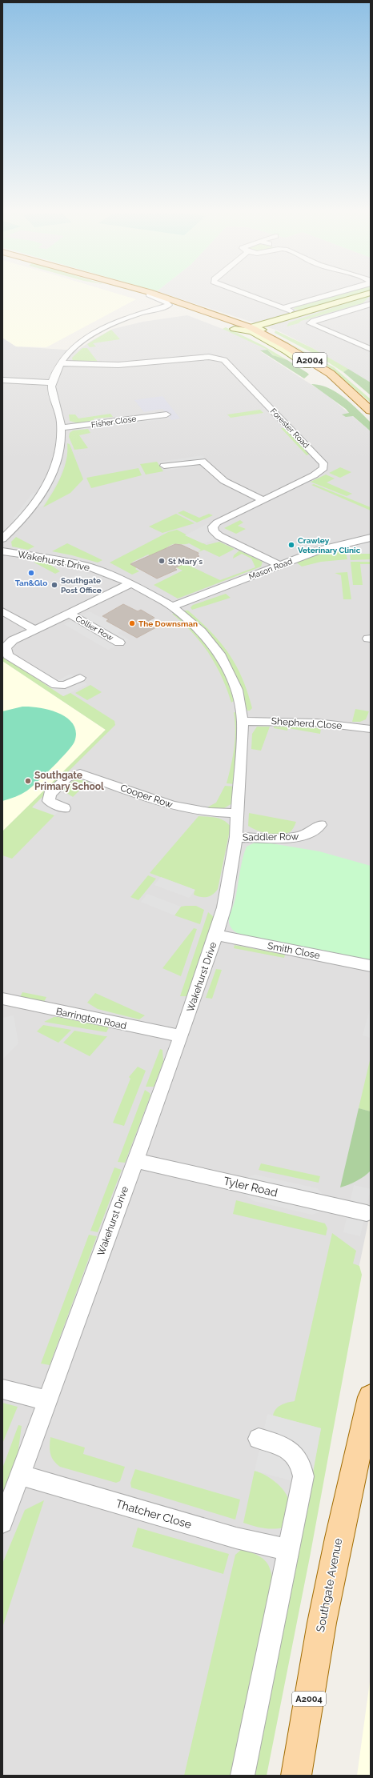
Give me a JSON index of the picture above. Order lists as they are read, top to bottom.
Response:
{
  "streets": {
    "main road": ["A2004", "Southgate Avenue"],
    "street": [
      "Fisher Close",
      "Forester Road",
      "Wakehurst Drive",
      "Mason Road",
      "Collier Row",
      "Shepherd Close",
      "Cooper Row",
      "Saddler Row",
      "Smith Close",
      "Barrington Road",
      "Tyler Road",
      "Thatcher Close"
    ]
  },
  "crossings": [
    ["Forester Road", "Mason Road"],
    ["Wakehurst Drive", "Mason Road"],
    ["Wakehurst Drive", "Collier Row"],
    ["Wakehurst Drive", "Shepherd Close"],
    ["Wakehurst Drive", "Cooper Row"],
    ["Wakehurst Drive", "Saddler Row"],
    ["Wakehurst Drive", "Smith Close"],
    ["Wakehurst Drive", "Barrington Road"],
    ["Wakehurst Drive", "Tyler Road"],
    ["Wakehurst Drive", "Thatcher Close"]
  ],
  "places": [
    "Crawley Veterinary Clinic",
    "St Mary's",
    "Tan&Glo",
    "Southgate Post Office",
    "The Downsman",
    "Southgate Primary School"
  ]
}
